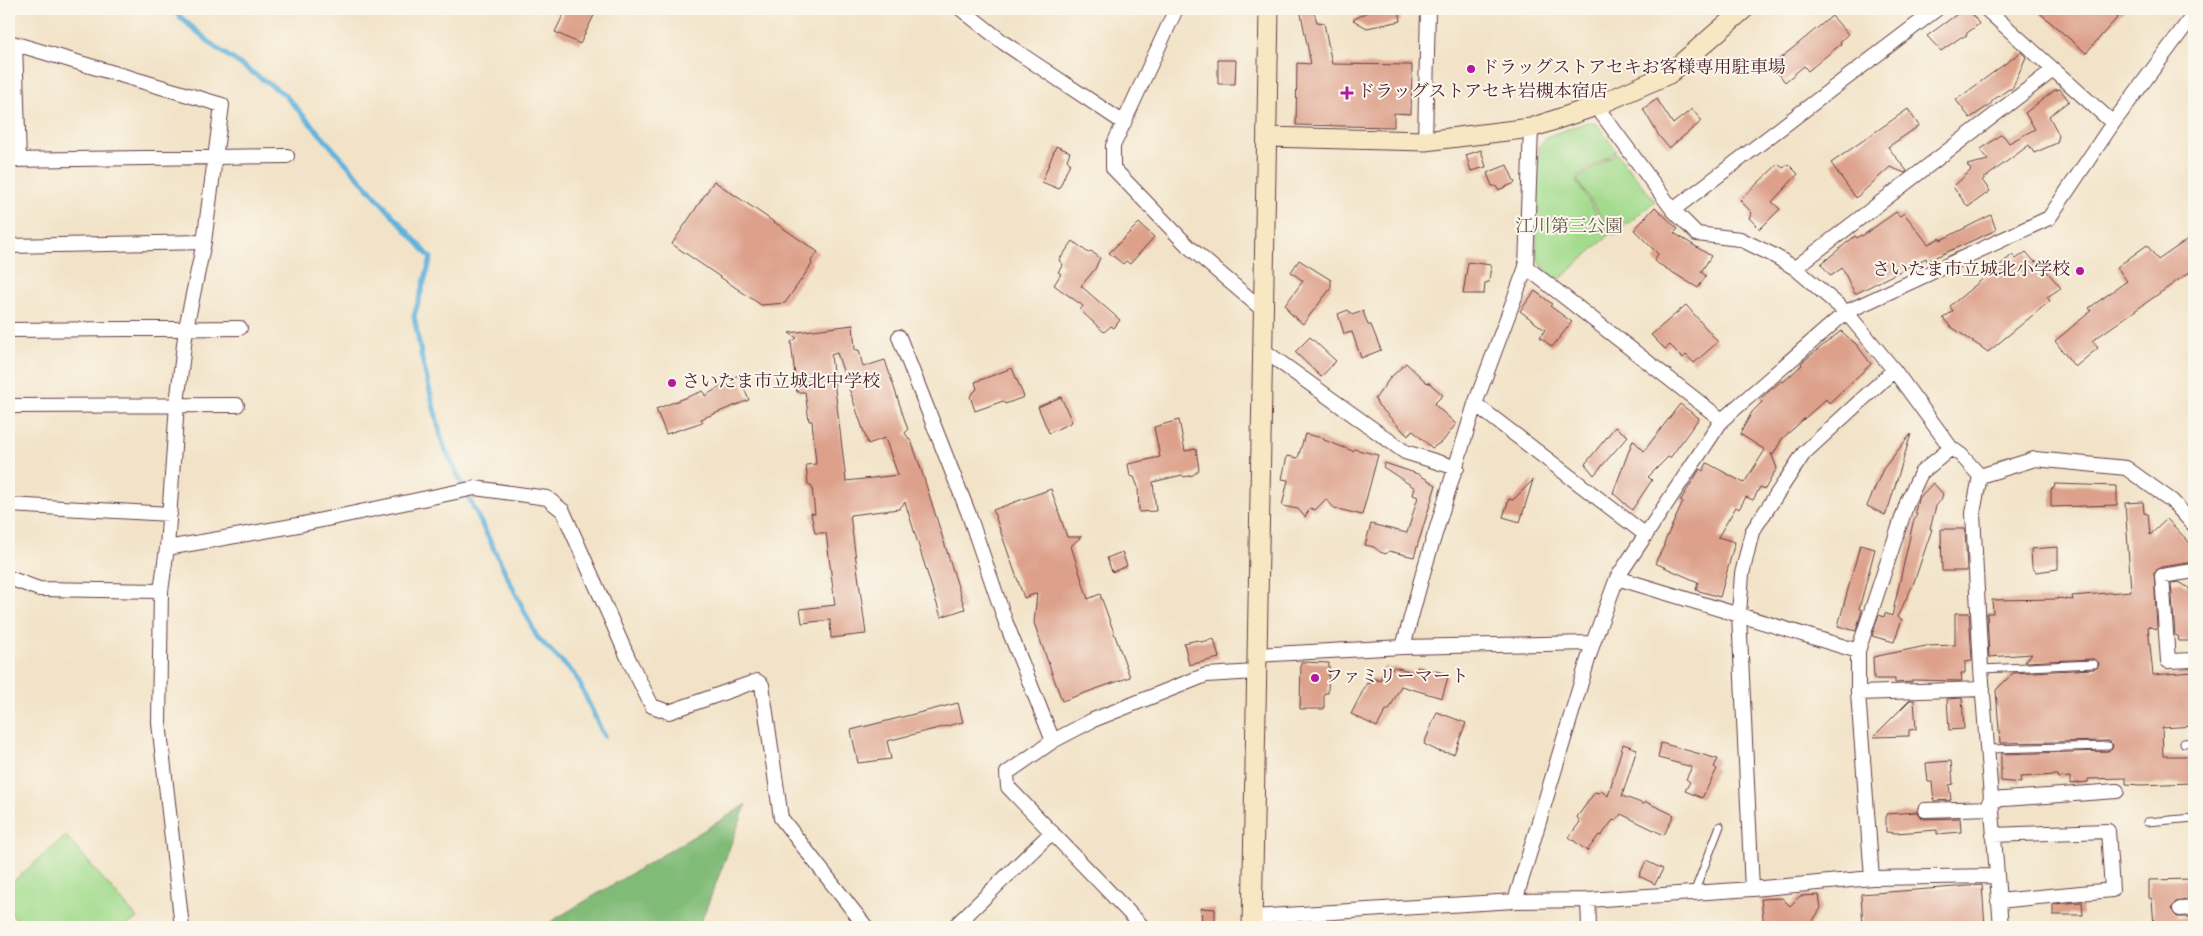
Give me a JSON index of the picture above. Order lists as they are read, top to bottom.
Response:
{
  "parks": ["江川第三公園"],
  "places": {
    "other": [
      "ドラッグストアセキお客様専用駐車場",
      "さいたま市立城北小学校",
      "さいたま市立城北中学校",
      "ファミリーマート"
    ],
    "health": ["ドラッグストアセキ岩槻本宿店"]
  }
}
